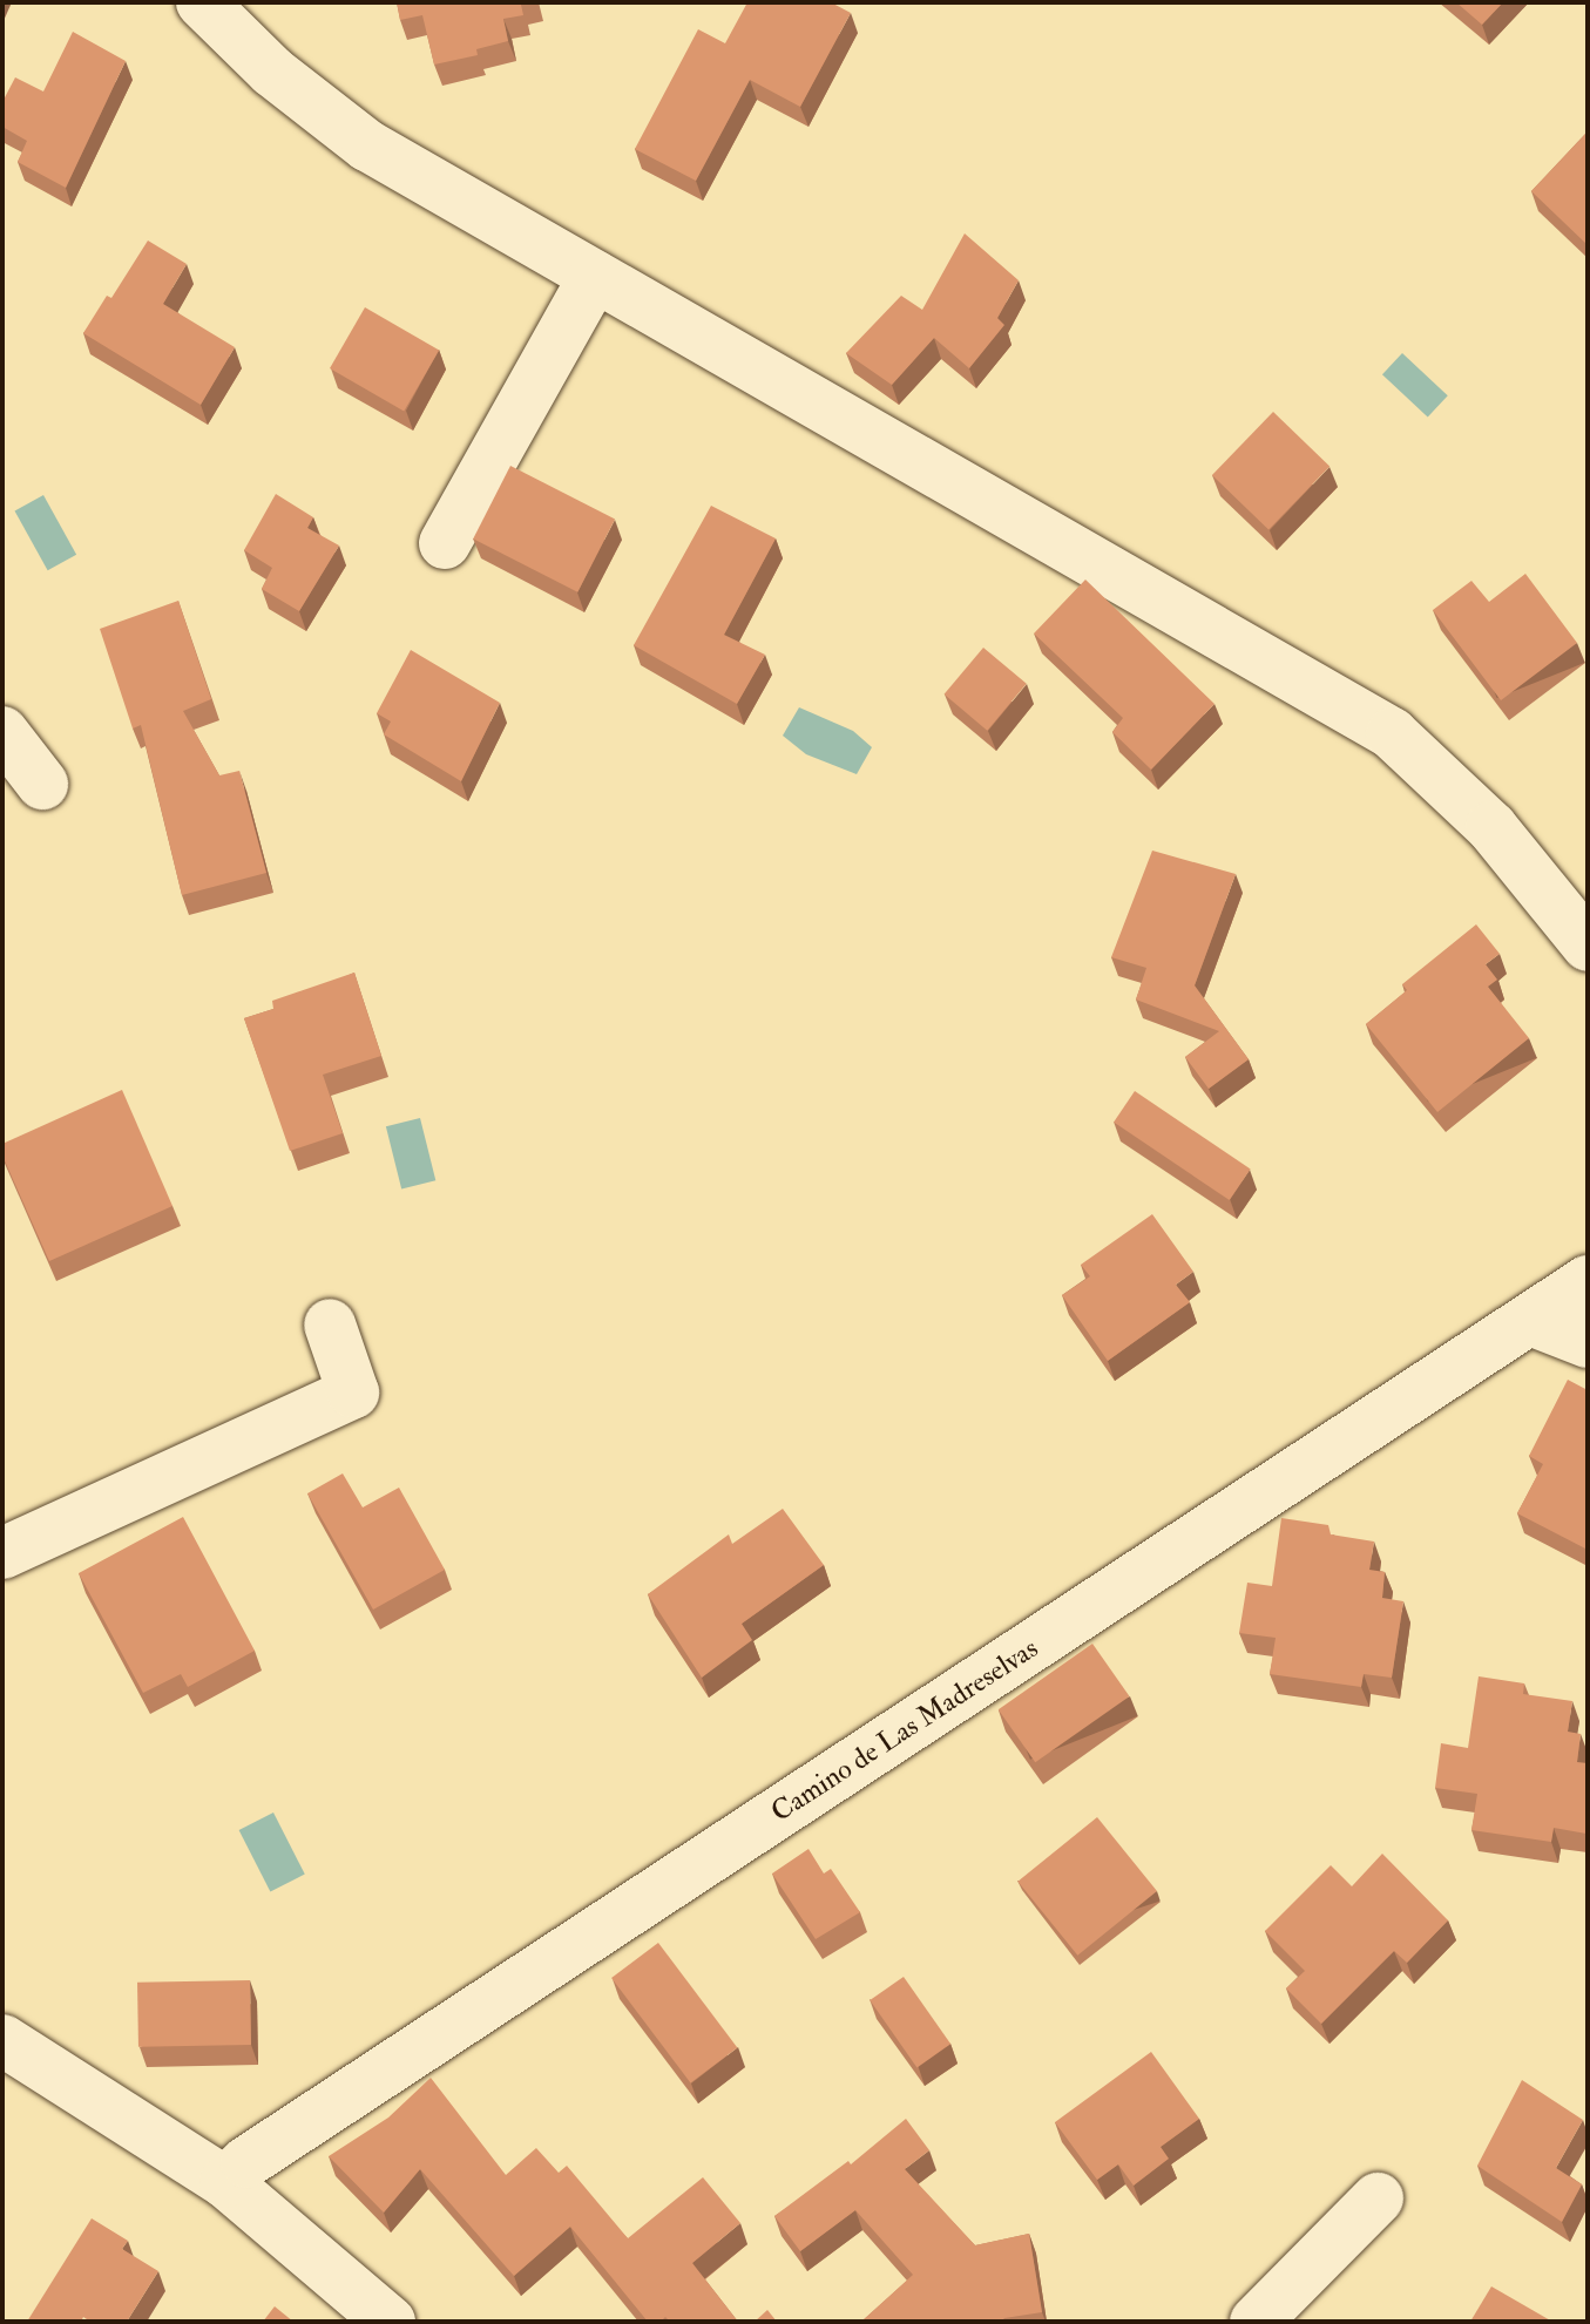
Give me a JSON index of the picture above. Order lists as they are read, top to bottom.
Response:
{
  "streets": {
    "street": ["Camino de Las Madreselvas"]
  }
}
